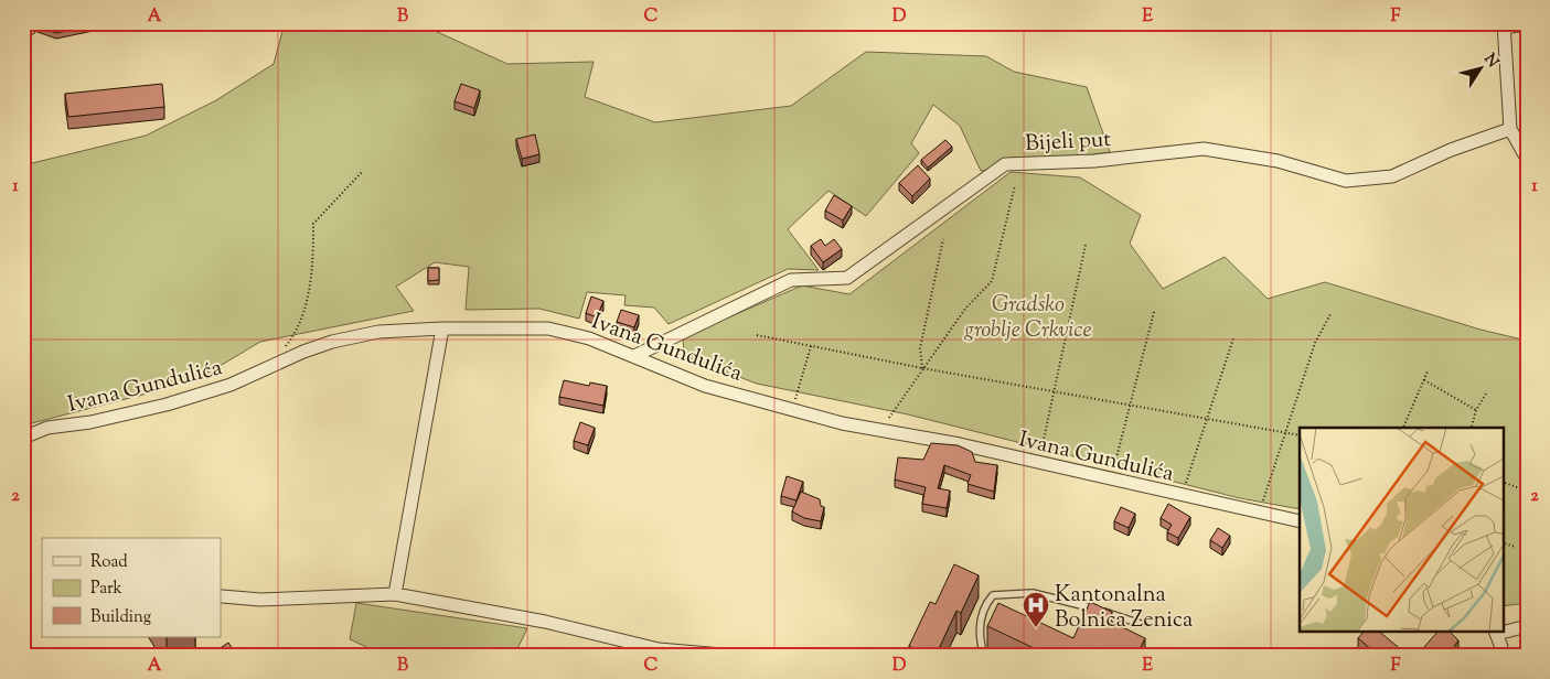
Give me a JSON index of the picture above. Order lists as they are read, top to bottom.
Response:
{
  "streets": {
    "street": ["Bijeli put", "Ivana Gundulića"]
  },
  "crossings": [
    ["Bijeli put", "Ivana Gundulića"]
  ],
  "parks": ["Gradsko groblje Crkvice"],
  "places": {
    "hospital": ["Kantonalna Bolnica Zenica"]
  },
  "legend": ["Road", "Park", "Building"],
  "north": "top right",
  "grid": {
    "columns": [
      "A",
      "B",
      "C",
      "D",
      "E",
      "F"
    ],
    "rows": ["1", "2"]
  }
}
